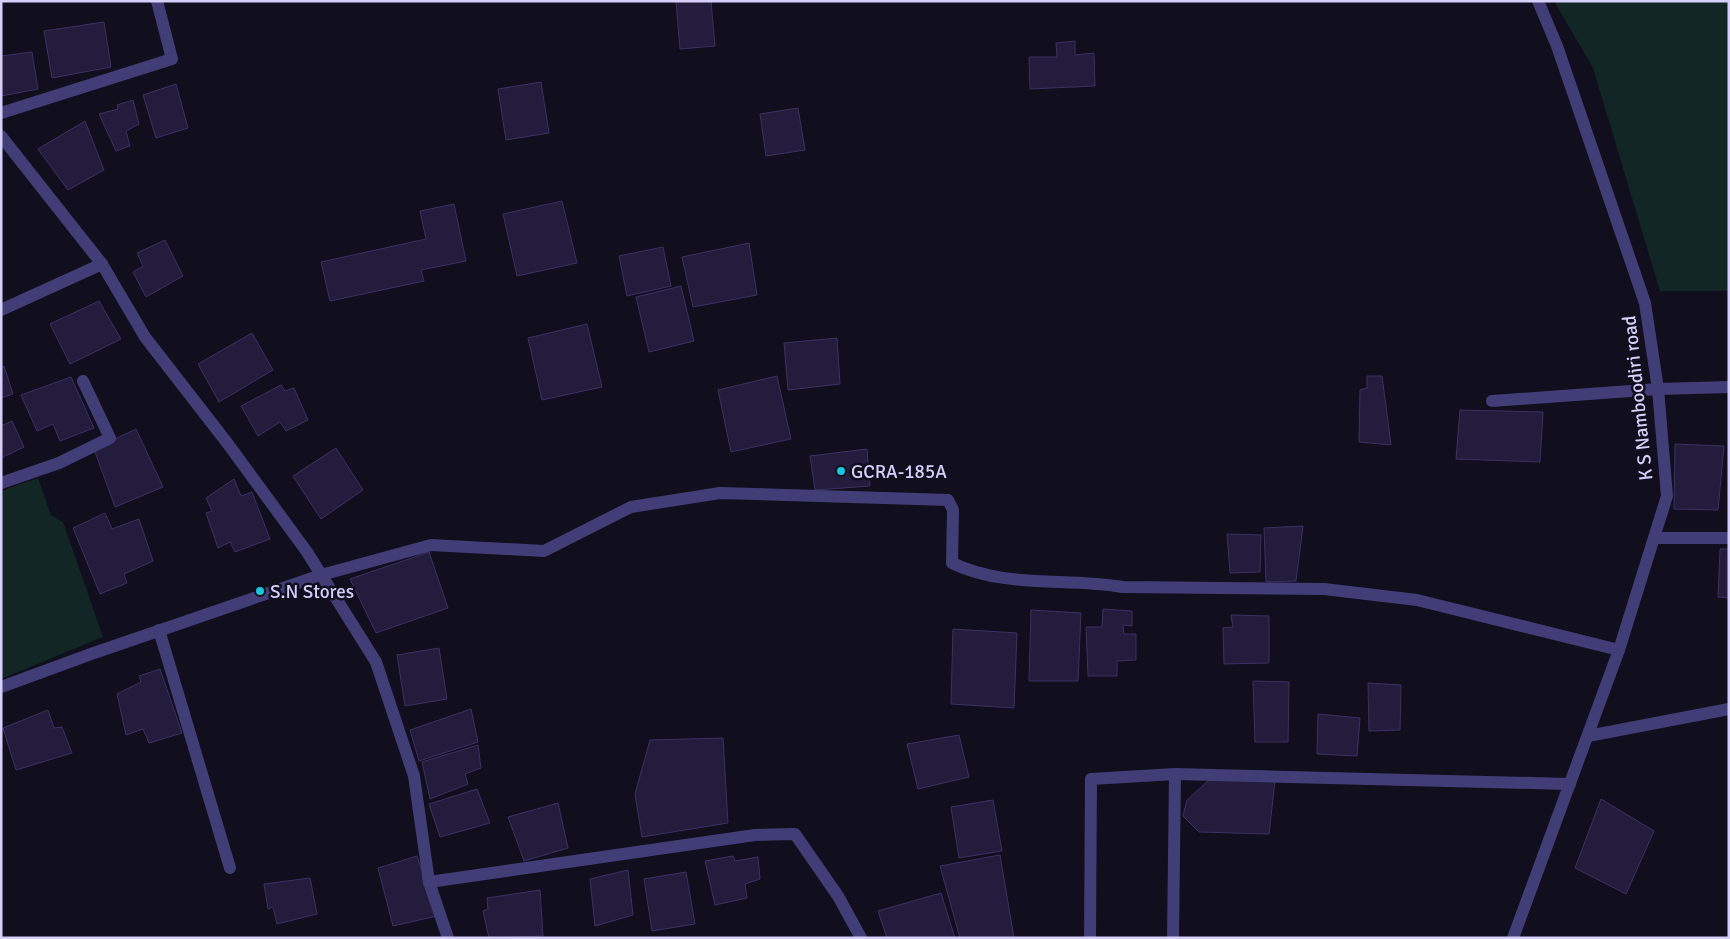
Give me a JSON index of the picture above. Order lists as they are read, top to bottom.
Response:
{
  "streets": {
    "street": ["K S Namboodiri road"]
  },
  "places": ["GCRA-185A", "S.N Stores"]
}
